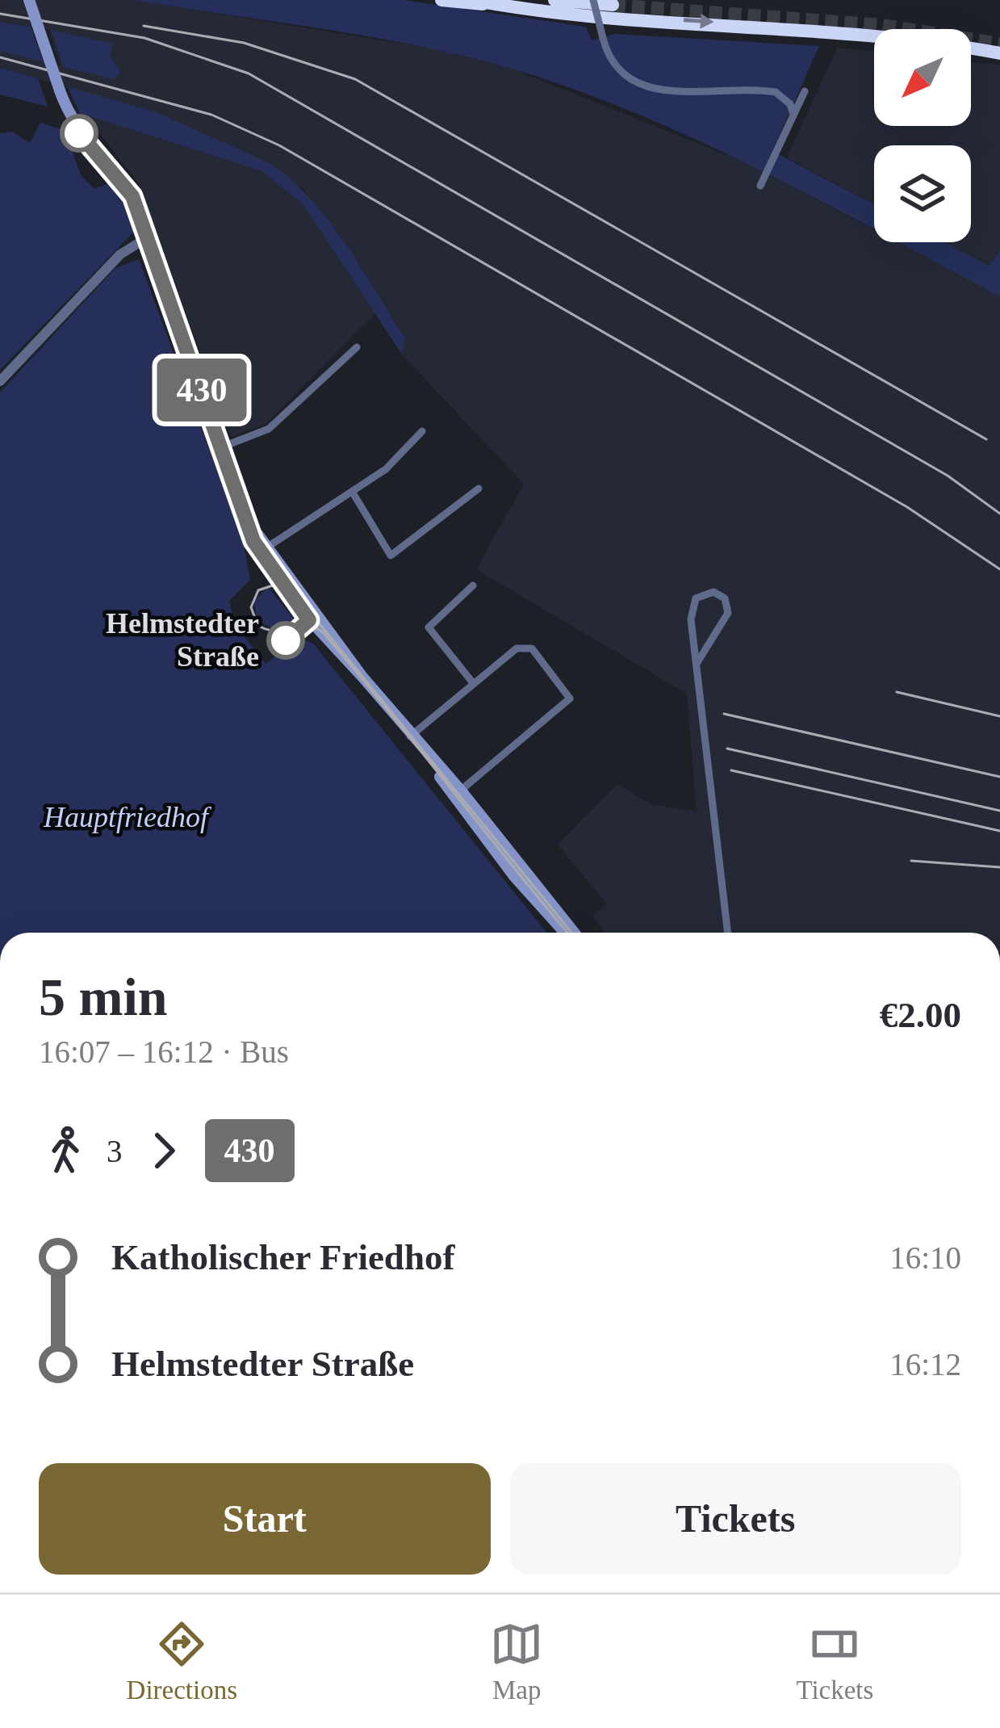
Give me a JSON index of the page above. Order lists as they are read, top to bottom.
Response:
{
  "parks": ["Hauptfriedhof"],
  "places": ["Helmstedter Straße"],
  "lines": ["bus line 430"],
  "north": "bottom left",
  "page": {
    "on_map": "430",
    "heading": ["5 min", "16:07 – 16:12 · Bus", "€2.00"],
    "legs": ["3", "430"],
    "list": [
      {
        "name": "Katholischer Friedhof",
        "value": "16:10"
      },
      {
        "name": "Helmstedter Straße",
        "value": "16:12"
      }
    ],
    "buttons": ["Start", "Tickets"],
    "tabs": ["Directions", "Map", "Tickets"]
  }
}
